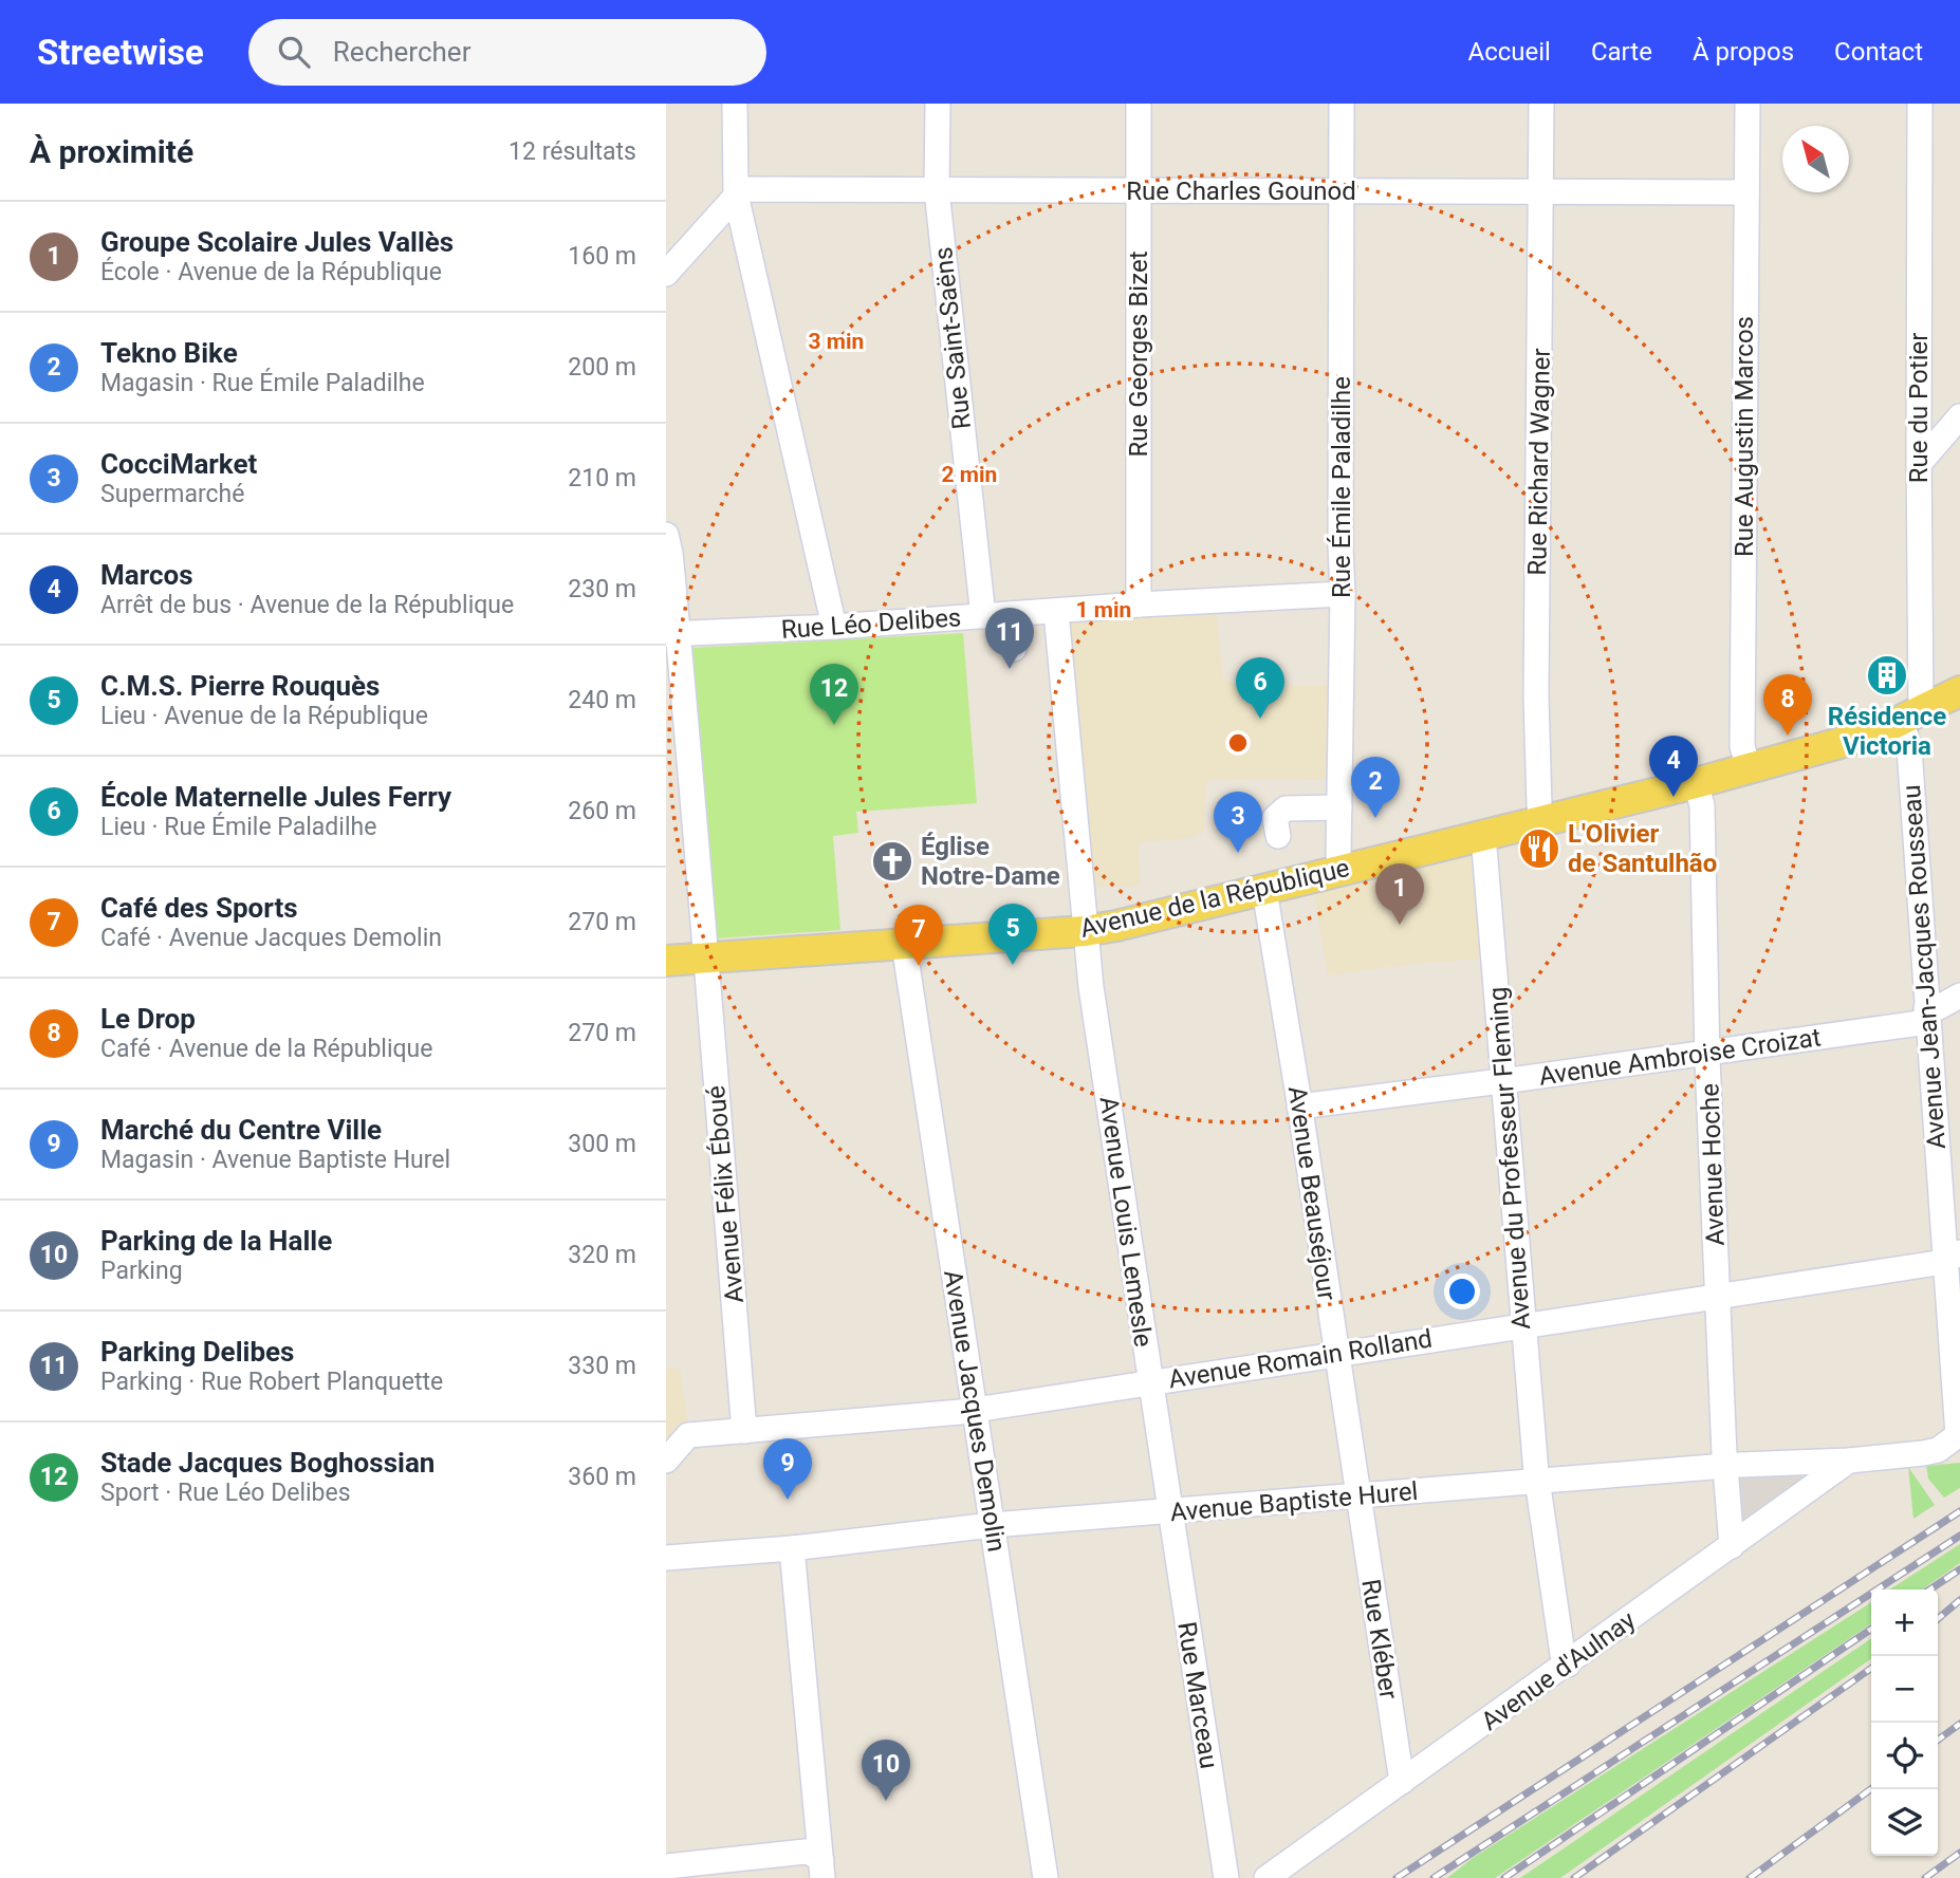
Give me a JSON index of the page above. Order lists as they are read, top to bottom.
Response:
{
  "streets": {
    "main road": ["Avenue de la République"],
    "street": [
      "Rue Charles Gounod",
      "Rue Saint-Saëns",
      "Rue Georges Bizet",
      "Rue du Potier",
      "Rue Augustin Marcos",
      "Rue Richard Wagner",
      "Rue Émile Paladilhe",
      "Rue Léo Delibes",
      "Avenue Jean-Jacques Rousseau",
      "Avenue Ambroise Croizat",
      "Avenue du Professeur Fleming",
      "Avenue Hoche",
      "Avenue Beauséjour",
      "Avenue Félix Éboué",
      "Avenue Louis Lemesle",
      "Avenue Romain Rolland",
      "Avenue Jacques Demolin",
      "Avenue Baptiste Hurel",
      "Rue Kléber",
      "Avenue d'Aulnay",
      "Rue Marceau"
    ]
  },
  "crossings": [
    ["Rue Charles Gounod", "Rue Saint-Saëns"],
    ["Rue Charles Gounod", "Rue Georges Bizet"],
    ["Rue Charles Gounod", "Rue Augustin Marcos"],
    ["Rue Charles Gounod", "Rue Richard Wagner"],
    ["Rue Charles Gounod", "Rue Émile Paladilhe"],
    ["Rue Saint-Saëns", "Rue Léo Delibes"],
    ["Rue Georges Bizet", "Rue Léo Delibes"],
    ["Rue du Potier", "Avenue de la République"],
    ["Rue du Potier", "Avenue Jean-Jacques Rousseau"],
    ["Rue Augustin Marcos", "Avenue de la République"],
    ["Rue Richard Wagner", "Avenue de la République"],
    ["Rue Émile Paladilhe", "Rue Léo Delibes"],
    ["Rue Émile Paladilhe", "Avenue de la République"],
    ["Rue Léo Delibes", "Avenue Félix Éboué"],
    ["Rue Léo Delibes", "Avenue Louis Lemesle"],
    ["Avenue de la République", "Avenue Jean-Jacques Rousseau"],
    ["Avenue de la République", "Avenue du Professeur Fleming"],
    ["Avenue de la République", "Avenue Hoche"],
    ["Avenue de la République", "Avenue Beauséjour"],
    ["Avenue de la République", "Avenue Félix Éboué"],
    ["Avenue de la République", "Avenue Louis Lemesle"],
    ["Avenue de la République", "Avenue Jacques Demolin"],
    ["Avenue Jean-Jacques Rousseau", "Avenue Ambroise Croizat"],
    ["Avenue Jean-Jacques Rousseau", "Avenue Romain Rolland"],
    ["Avenue Jean-Jacques Rousseau", "Avenue Baptiste Hurel"],
    ["Avenue Ambroise Croizat", "Avenue du Professeur Fleming"],
    ["Avenue Ambroise Croizat", "Avenue Hoche"],
    ["Avenue Ambroise Croizat", "Avenue Beauséjour"],
    ["Avenue du Professeur Fleming", "Avenue Romain Rolland"],
    ["Avenue du Professeur Fleming", "Avenue Baptiste Hurel"],
    ["Avenue du Professeur Fleming", "Avenue d'Aulnay"],
    ["Avenue Hoche", "Avenue Romain Rolland"],
    ["Avenue Hoche", "Avenue Baptiste Hurel"],
    ["Avenue Hoche", "Avenue d'Aulnay"],
    ["Avenue Beauséjour", "Avenue Romain Rolland"],
    ["Avenue Beauséjour", "Avenue Baptiste Hurel"],
    ["Avenue Beauséjour", "Rue Kléber"],
    ["Avenue Félix Éboué", "Avenue Romain Rolland"],
    ["Avenue Louis Lemesle", "Avenue Romain Rolland"],
    ["Avenue Louis Lemesle", "Avenue Baptiste Hurel"],
    ["Avenue Louis Lemesle", "Rue Marceau"],
    ["Avenue Romain Rolland", "Avenue Jacques Demolin"],
    ["Avenue Jacques Demolin", "Avenue Baptiste Hurel"],
    ["Avenue Baptiste Hurel", "Rue Kléber"],
    ["Avenue Baptiste Hurel", "Avenue d'Aulnay"],
    ["Avenue Baptiste Hurel", "Rue Marceau"],
    ["Rue Kléber", "Avenue d'Aulnay"]
  ],
  "places": {
    "building": ["Résidence Victoria"],
    "restaurant": ["L'Olivier de Santulhão"],
    "church": ["Église Notre-Dame"]
  },
  "north": "top left",
  "page": {
    "header": "Streetwise",
    "search": "Rechercher",
    "nav": [
      "Accueil",
      "Carte",
      "À propos",
      "Contact"
    ],
    "heading": ["À proximité", "12 résultats"],
    "list": [
      {
        "mark": "1",
        "name": "Groupe Scolaire Jules Vallès",
        "note": "École · Avenue de la République",
        "value": "160 m"
      },
      {
        "mark": "2",
        "name": "Tekno Bike",
        "note": "Magasin · Rue Émile Paladilhe",
        "value": "200 m"
      },
      {
        "mark": "3",
        "name": "CocciMarket",
        "note": "Supermarché",
        "value": "210 m"
      },
      {
        "mark": "4",
        "name": "Marcos",
        "note": "Arrêt de bus · Avenue de la République",
        "value": "230 m"
      },
      {
        "mark": "5",
        "name": "C.M.S. Pierre Rouquès",
        "note": "Lieu · Avenue de la République",
        "value": "240 m"
      },
      {
        "mark": "6",
        "name": "École Maternelle Jules Ferry",
        "note": "Lieu · Rue Émile Paladilhe",
        "value": "260 m"
      },
      {
        "mark": "7",
        "name": "Café des Sports",
        "note": "Café · Avenue Jacques Demolin",
        "value": "270 m"
      },
      {
        "mark": "8",
        "name": "Le Drop",
        "note": "Café · Avenue de la République",
        "value": "270 m"
      },
      {
        "mark": "9",
        "name": "Marché du Centre Ville",
        "note": "Magasin · Avenue Baptiste Hurel",
        "value": "300 m"
      },
      {
        "mark": "10",
        "name": "Parking de la Halle",
        "note": "Parking",
        "value": "320 m"
      },
      {
        "mark": "11",
        "name": "Parking Delibes",
        "note": "Parking · Rue Robert Planquette",
        "value": "330 m"
      },
      {
        "mark": "12",
        "name": "Stade Jacques Boghossian",
        "note": "Sport · Rue Léo Delibes",
        "value": "360 m"
      }
    ],
    "pins": [
      "11",
      "6",
      "12",
      "8",
      "4",
      "2",
      "3",
      "1",
      "5",
      "7",
      "9",
      "10"
    ],
    "map_buttons": ["+", "−"]
  },
  "rings": ["3 min", "2 min", "1 min"]
}
